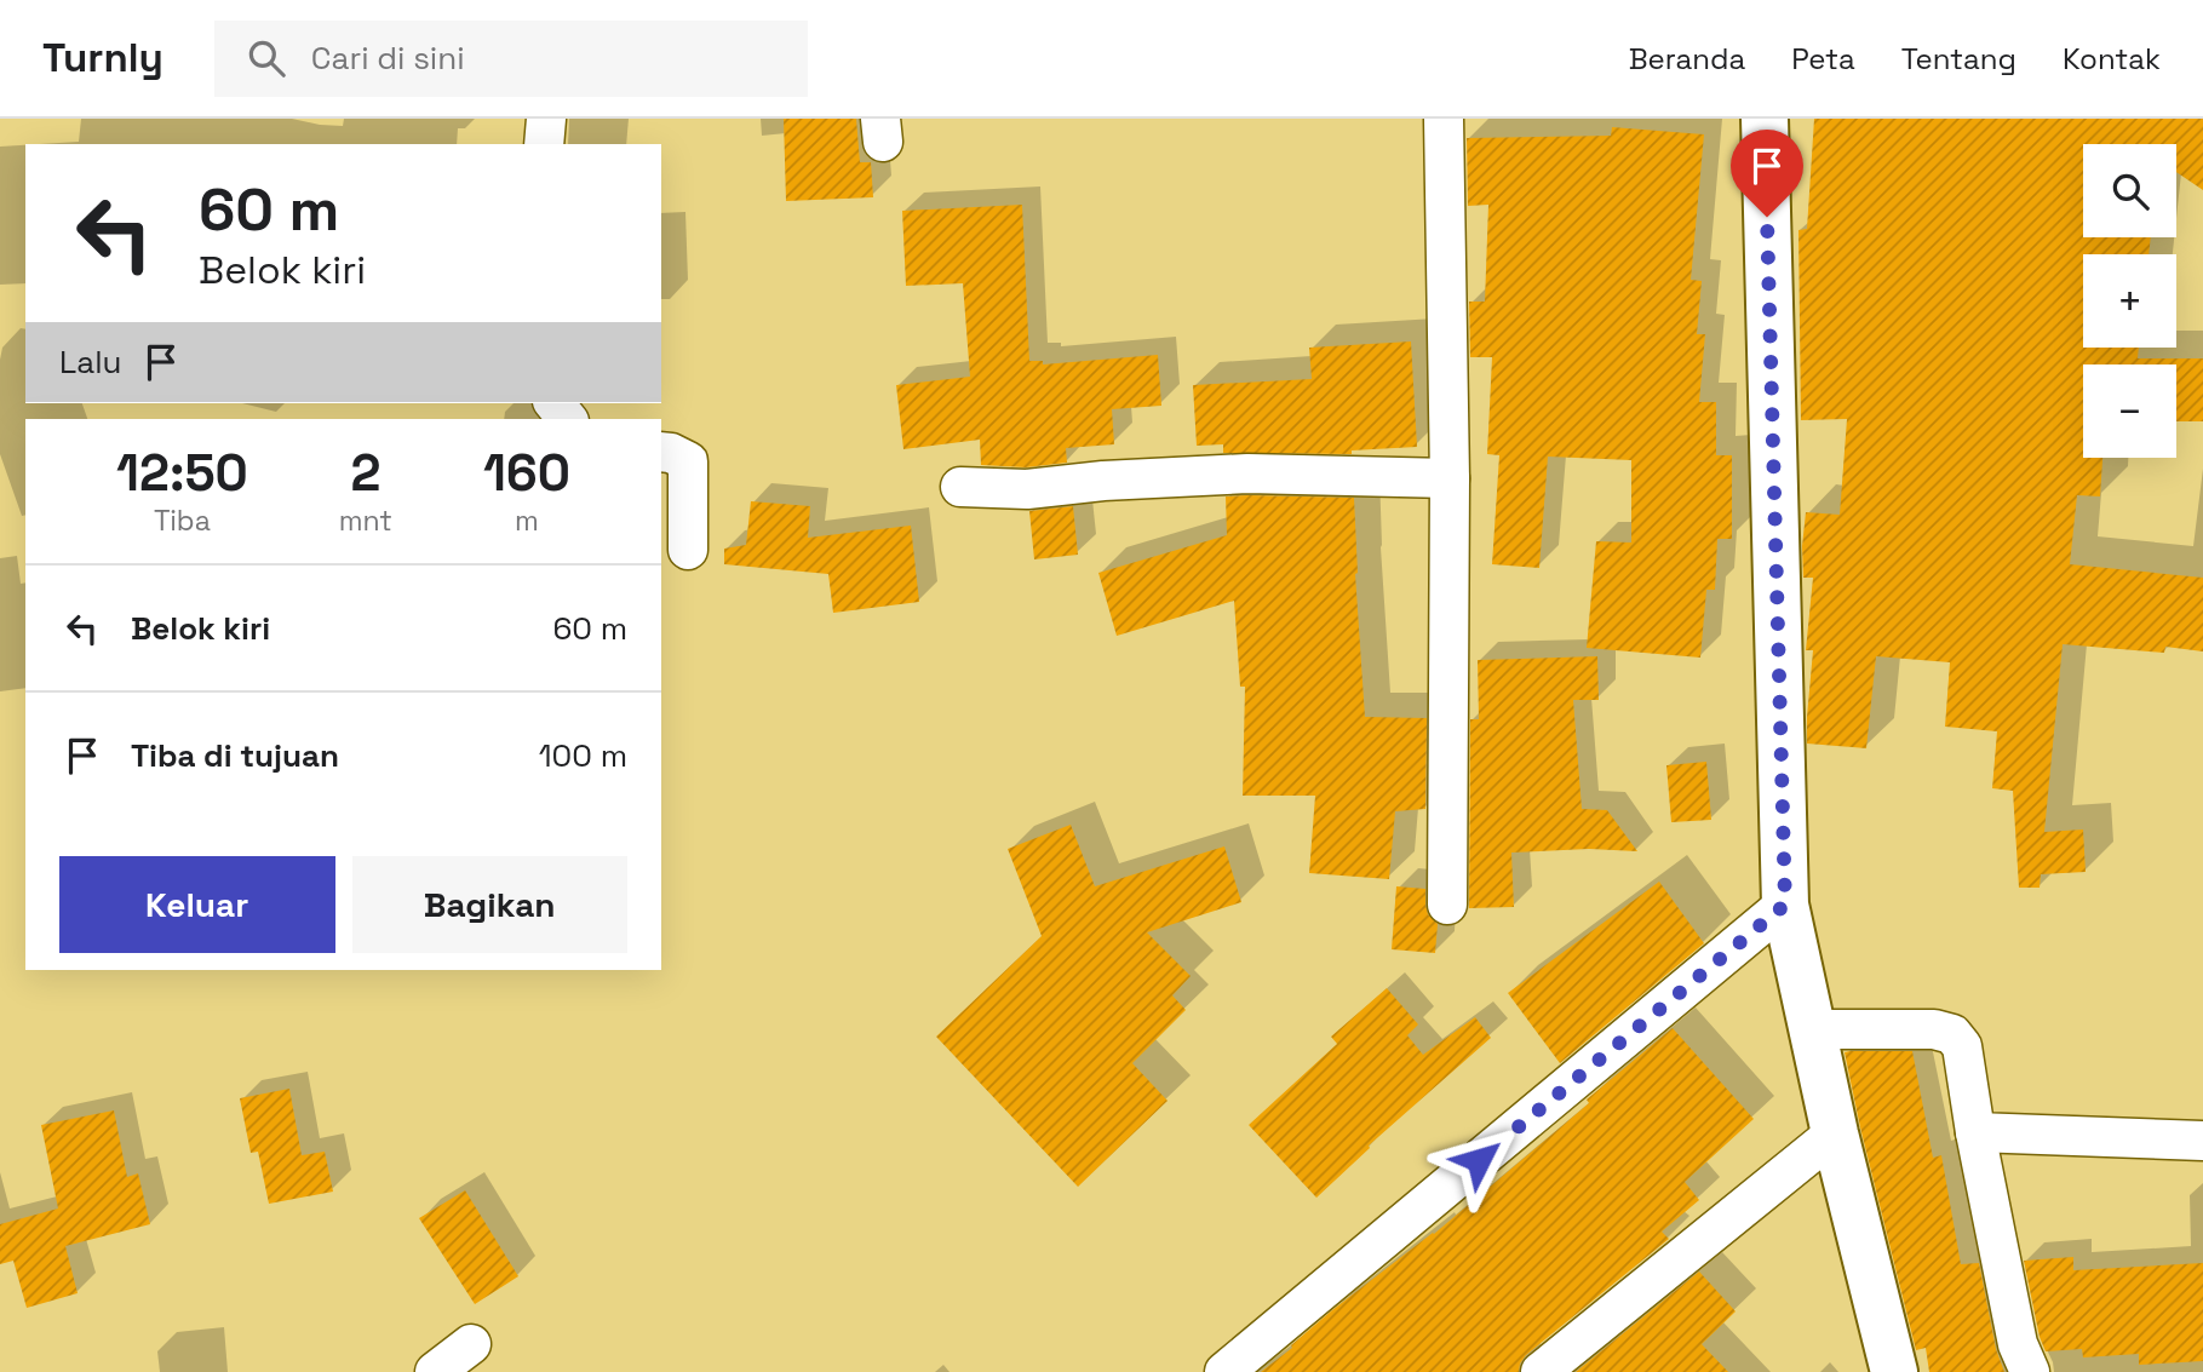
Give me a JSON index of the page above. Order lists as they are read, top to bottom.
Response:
{
  "page": {
    "header": "Turnly",
    "search": "Cari di sini",
    "nav": [
      "Beranda",
      "Peta",
      "Tentang",
      "Kontak"
    ],
    "map_buttons": ["+", "−"],
    "turn": ["60 m", "Belok kiri"],
    "then": "Lalu",
    "eta": [
      "12:50",
      "Tiba",
      "2",
      "mnt",
      "160",
      "m"
    ],
    "list": [
      {
        "name": "Belok kiri",
        "value": "60 m"
      },
      {
        "name": "Tiba di tujuan",
        "value": "100 m"
      }
    ],
    "buttons": ["Keluar", "Bagikan"]
  }
}
